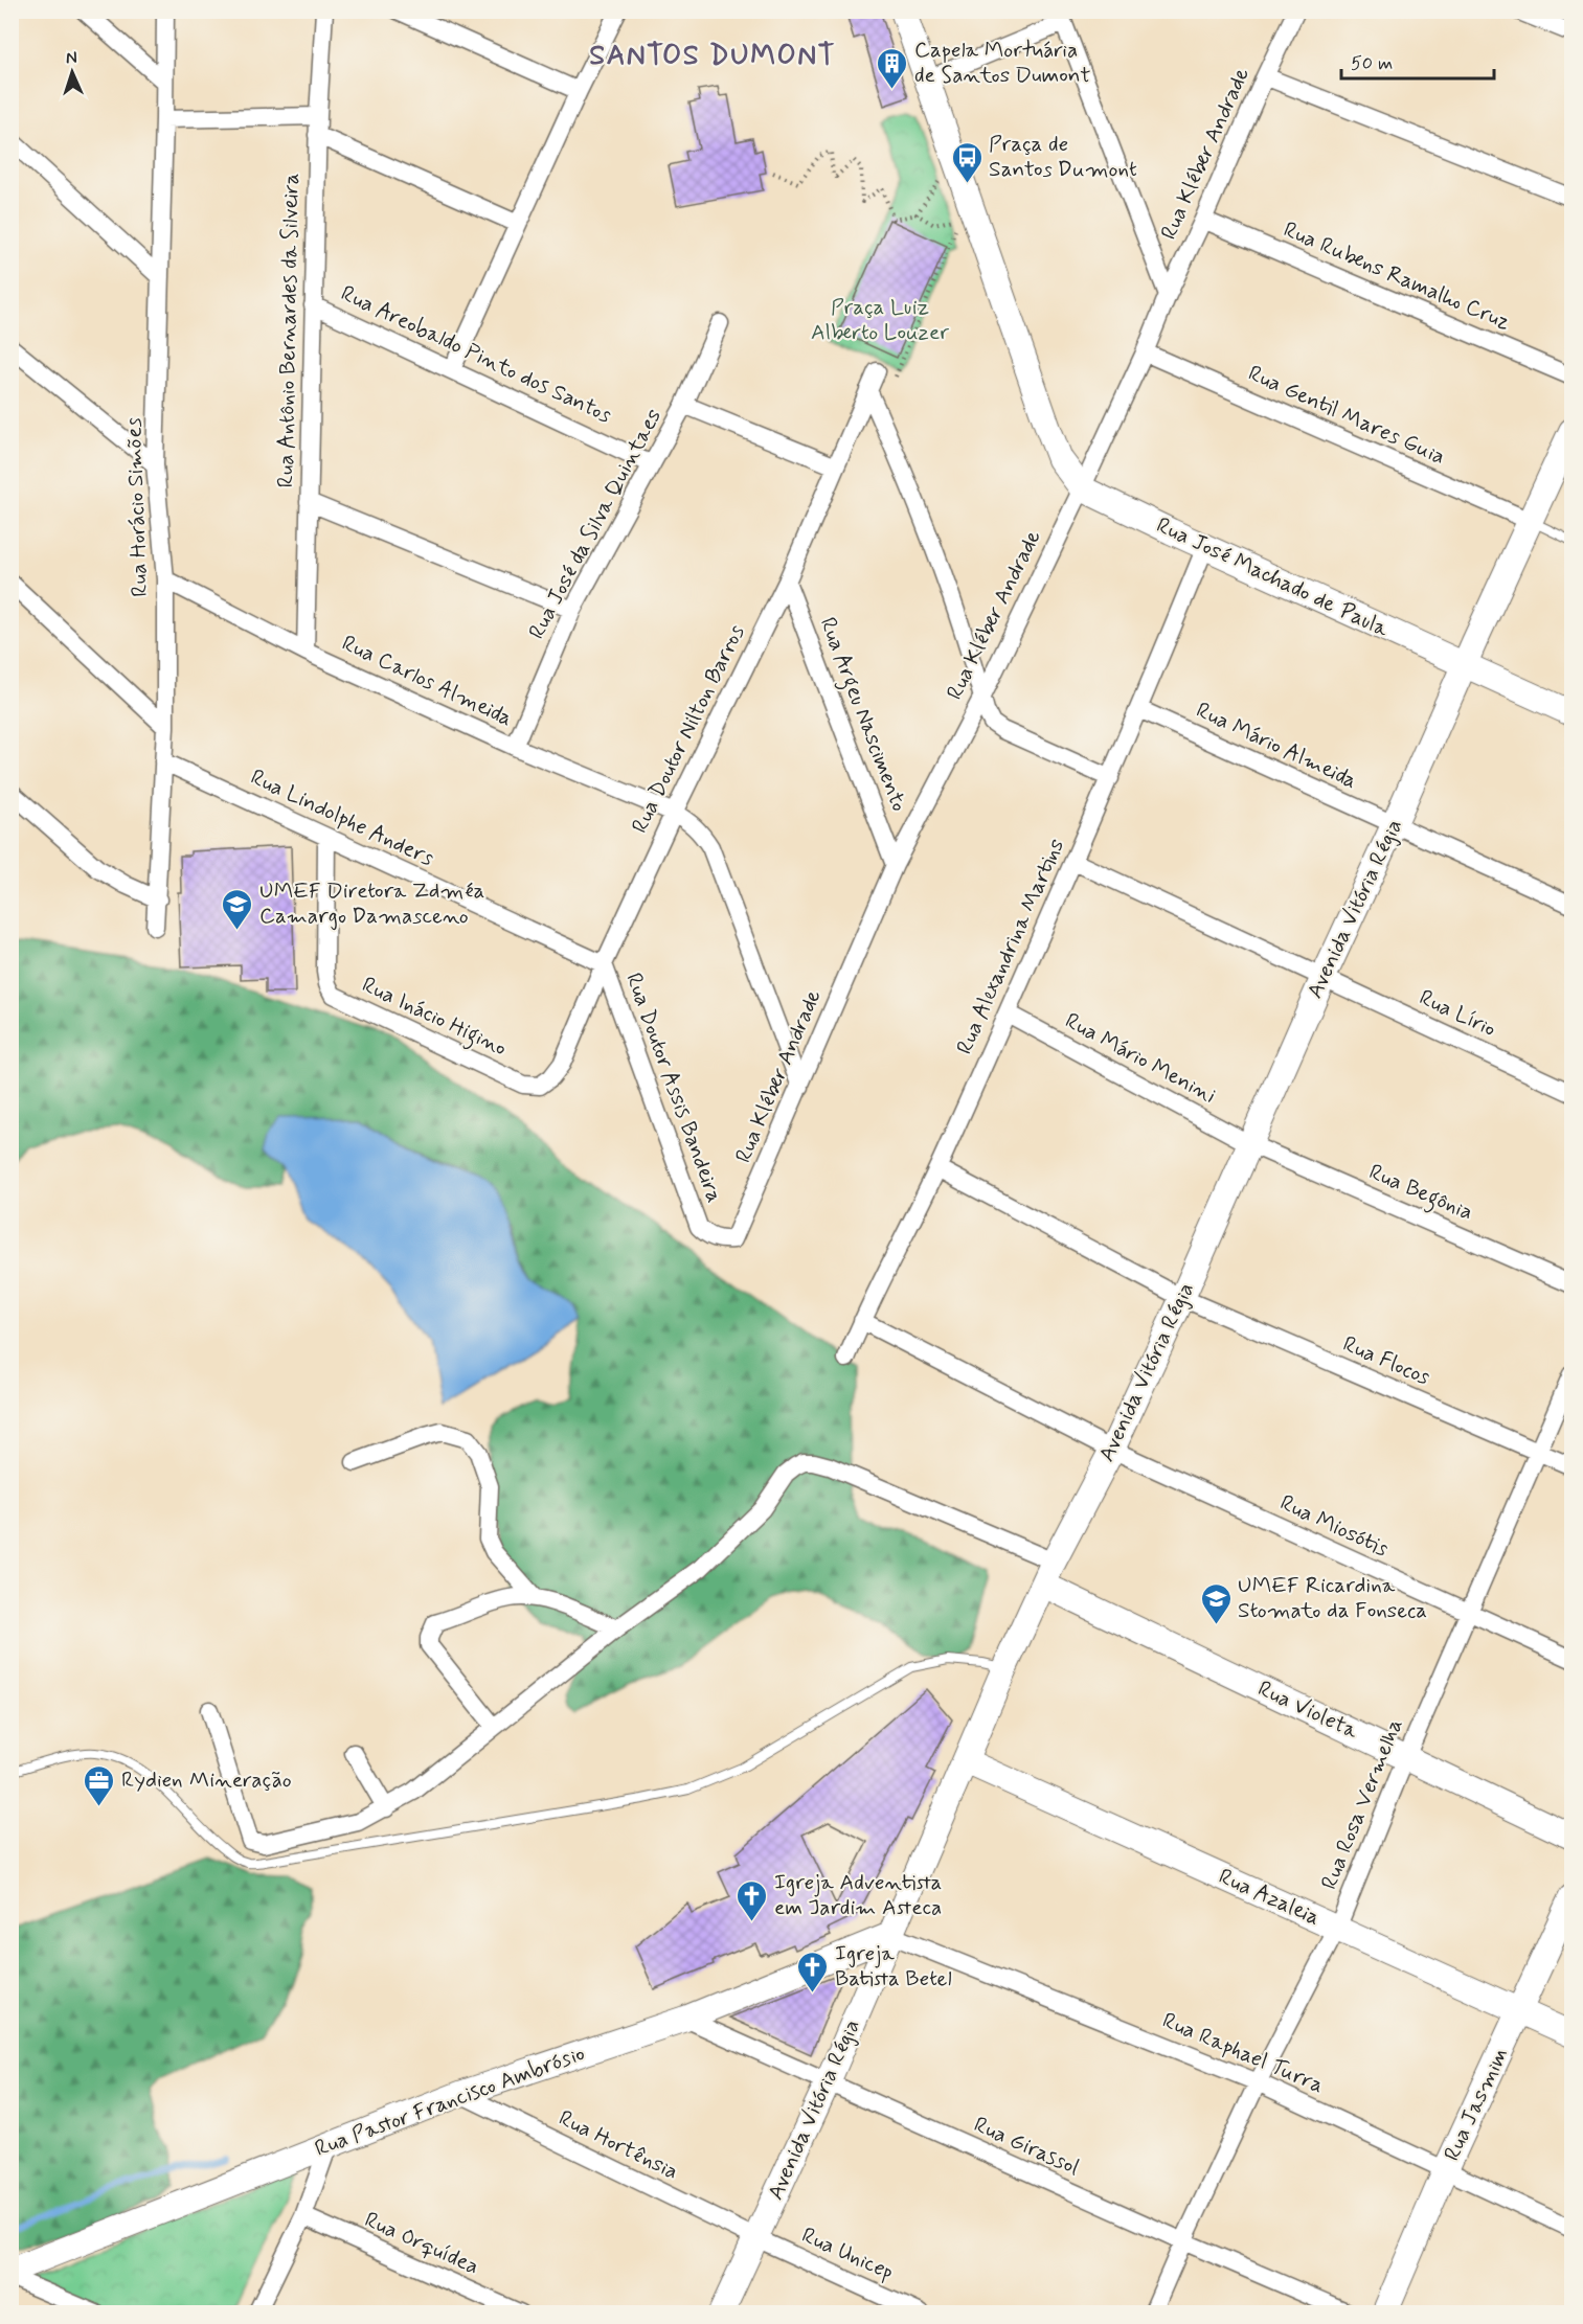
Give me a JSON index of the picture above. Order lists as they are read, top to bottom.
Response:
{
  "streets": {
    "street": [
      "Rua Kléber Andrade",
      "Rua Rubens Ramalho Cruz",
      "Rua Antônio Bernardes da Silveira",
      "Rua Areobaldo Pinto dos Santos",
      "Rua Gentil Mares Guia",
      "Rua Horácio Simões",
      "Rua José da Silva Quintaes",
      "Rua José Machado de Paula",
      "Rua Carlos Almeida",
      "Rua Argeu Nascimento",
      "Rua Doutor Nilton Barros",
      "Rua Mário Almeida",
      "Rua Lindolphe Anders",
      "Avenida Vitória Régia",
      "Rua Alexandrina Martins",
      "Rua Lírio",
      "Rua Inácio Higino",
      "Rua Mário Menini",
      "Rua Doutor Assis Bandeira",
      "Rua Begônia",
      "Rua Flocos",
      "Rua Miosótis",
      "Rua Violeta",
      "Rua Rosa Vermelha",
      "Rua Azaleia",
      "Rua Raphael Turra",
      "Rua Pastor Francisco Ambrósio",
      "Rua Jasmim",
      "Rua Hortênsia",
      "Rua Girassol",
      "Rua Orquídea",
      "Rua Unicep"
    ]
  },
  "crossings": [
    ["Rua Kléber Andrade", "Rua Rubens Ramalho Cruz"],
    ["Rua Kléber Andrade", "Rua Gentil Mares Guia"],
    ["Rua Kléber Andrade", "Rua José Machado de Paula"],
    ["Rua Kléber Andrade", "Rua Carlos Almeida"],
    ["Rua Kléber Andrade", "Rua Argeu Nascimento"],
    ["Rua Kléber Andrade", "Rua Doutor Assis Bandeira"],
    ["Rua Antônio Bernardes da Silveira", "Rua Areobaldo Pinto dos Santos"],
    ["Rua Antônio Bernardes da Silveira", "Rua Carlos Almeida"],
    ["Rua Areobaldo Pinto dos Santos", "Rua José da Silva Quintaes"],
    ["Rua Gentil Mares Guia", "Avenida Vitória Régia"],
    ["Rua Horácio Simões", "Rua Carlos Almeida"],
    ["Rua Horácio Simões", "Rua Lindolphe Anders"],
    ["Rua José da Silva Quintaes", "Rua Carlos Almeida"],
    ["Rua José Machado de Paula", "Avenida Vitória Régia"],
    ["Rua José Machado de Paula", "Rua Alexandrina Martins"],
    ["Rua Carlos Almeida", "Rua Doutor Nilton Barros"],
    ["Rua Argeu Nascimento", "Rua Doutor Nilton Barros"],
    ["Rua Doutor Nilton Barros", "Rua Lindolphe Anders"],
    ["Rua Doutor Nilton Barros", "Rua Inácio Higino"],
    ["Rua Doutor Nilton Barros", "Rua Doutor Assis Bandeira"],
    ["Rua Mário Almeida", "Avenida Vitória Régia"],
    ["Rua Mário Almeida", "Rua Alexandrina Martins"],
    ["Rua Lindolphe Anders", "Rua Inácio Higino"],
    ["Rua Lindolphe Anders", "Rua Doutor Assis Bandeira"],
    ["Avenida Vitória Régia", "Rua Lírio"],
    ["Avenida Vitória Régia", "Rua Mário Menini"],
    ["Avenida Vitória Régia", "Rua Begônia"],
    ["Avenida Vitória Régia", "Rua Flocos"],
    ["Avenida Vitória Régia", "Rua Miosótis"],
    ["Avenida Vitória Régia", "Rua Violeta"],
    ["Avenida Vitória Régia", "Rua Azaleia"],
    ["Avenida Vitória Régia", "Rua Raphael Turra"],
    ["Avenida Vitória Régia", "Rua Pastor Francisco Ambrósio"],
    ["Avenida Vitória Régia", "Rua Hortênsia"],
    ["Avenida Vitória Régia", "Rua Girassol"],
    ["Avenida Vitória Régia", "Rua Unicep"],
    ["Rua Alexandrina Martins", "Rua Lírio"],
    ["Rua Alexandrina Martins", "Rua Mário Menini"],
    ["Rua Alexandrina Martins", "Rua Flocos"],
    ["Rua Alexandrina Martins", "Rua Miosótis"],
    ["Rua Mário Menini", "Rua Begônia"],
    ["Rua Flocos", "Rua Rosa Vermelha"],
    ["Rua Miosótis", "Rua Rosa Vermelha"],
    ["Rua Violeta", "Rua Rosa Vermelha"],
    ["Rua Rosa Vermelha", "Rua Azaleia"],
    ["Rua Rosa Vermelha", "Rua Raphael Turra"],
    ["Rua Rosa Vermelha", "Rua Girassol"],
    ["Rua Azaleia", "Rua Jasmim"],
    ["Rua Raphael Turra", "Rua Pastor Francisco Ambrósio"],
    ["Rua Raphael Turra", "Rua Jasmim"],
    ["Rua Pastor Francisco Ambrósio", "Rua Hortênsia"],
    ["Rua Pastor Francisco Ambrósio", "Rua Girassol"],
    ["Rua Hortênsia", "Rua Unicep"]
  ],
  "districts": ["SANTOS DUMONT"],
  "parks": ["Praça Luiz Alberto Louzer"],
  "places": {
    "building": ["Capela Mortuária de Santos Dumont"],
    "bus stop": ["Praça de Santos Dumont"],
    "school or university": ["UMEF Diretora Zdméa Camargo Damasceno", "UMEF Ricardina Stomato da Fonseca"],
    "office": ["Rydien Mineração"],
    "church": ["Igreja Adventista em Jardim Asteca", "Igreja Batista Betel"]
  },
  "scale_bar": "50 m",
  "north": "top"
}
